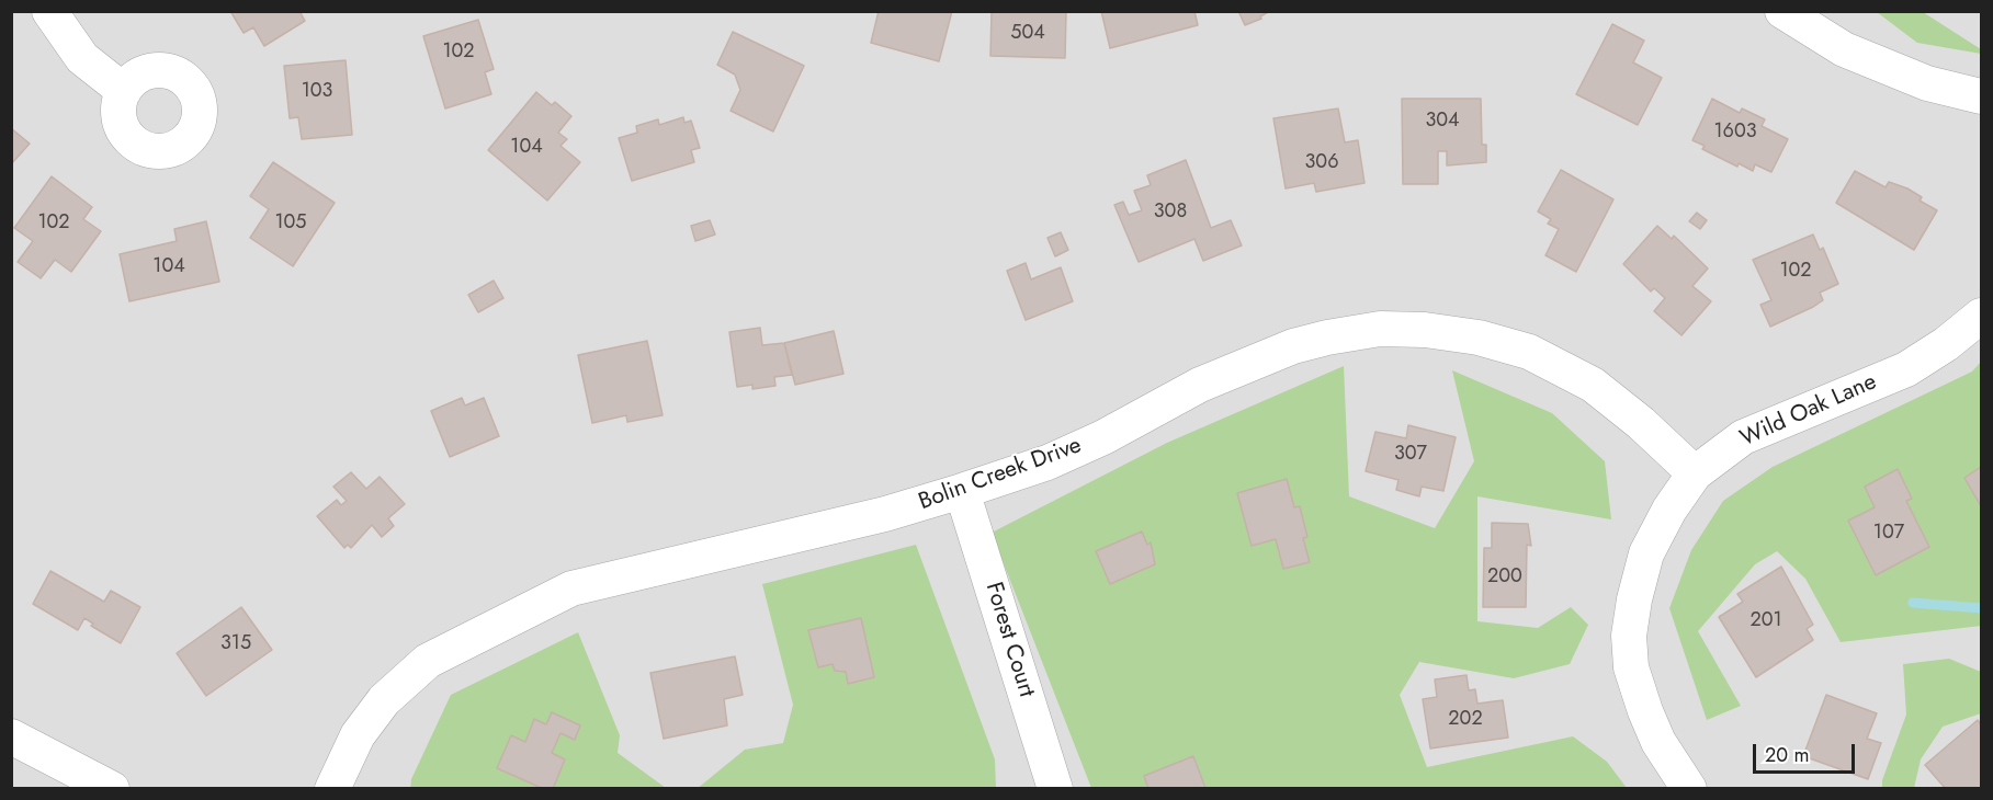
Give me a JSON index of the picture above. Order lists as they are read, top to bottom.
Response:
{
  "streets": {
    "street": ["Wild Oak Lane", "Bolin Creek Drive", "Forest Court"]
  },
  "crossings": [
    ["Wild Oak Lane", "Bolin Creek Drive"],
    ["Bolin Creek Drive", "Forest Court"]
  ],
  "house_numbers": [
    "504",
    "102",
    "103",
    "304",
    "1603",
    "104",
    "306",
    "308",
    "102",
    "105",
    "104",
    "102",
    "307",
    "107",
    "200",
    "201",
    "315",
    "202"
  ],
  "scale_bar": "20 m"
}
